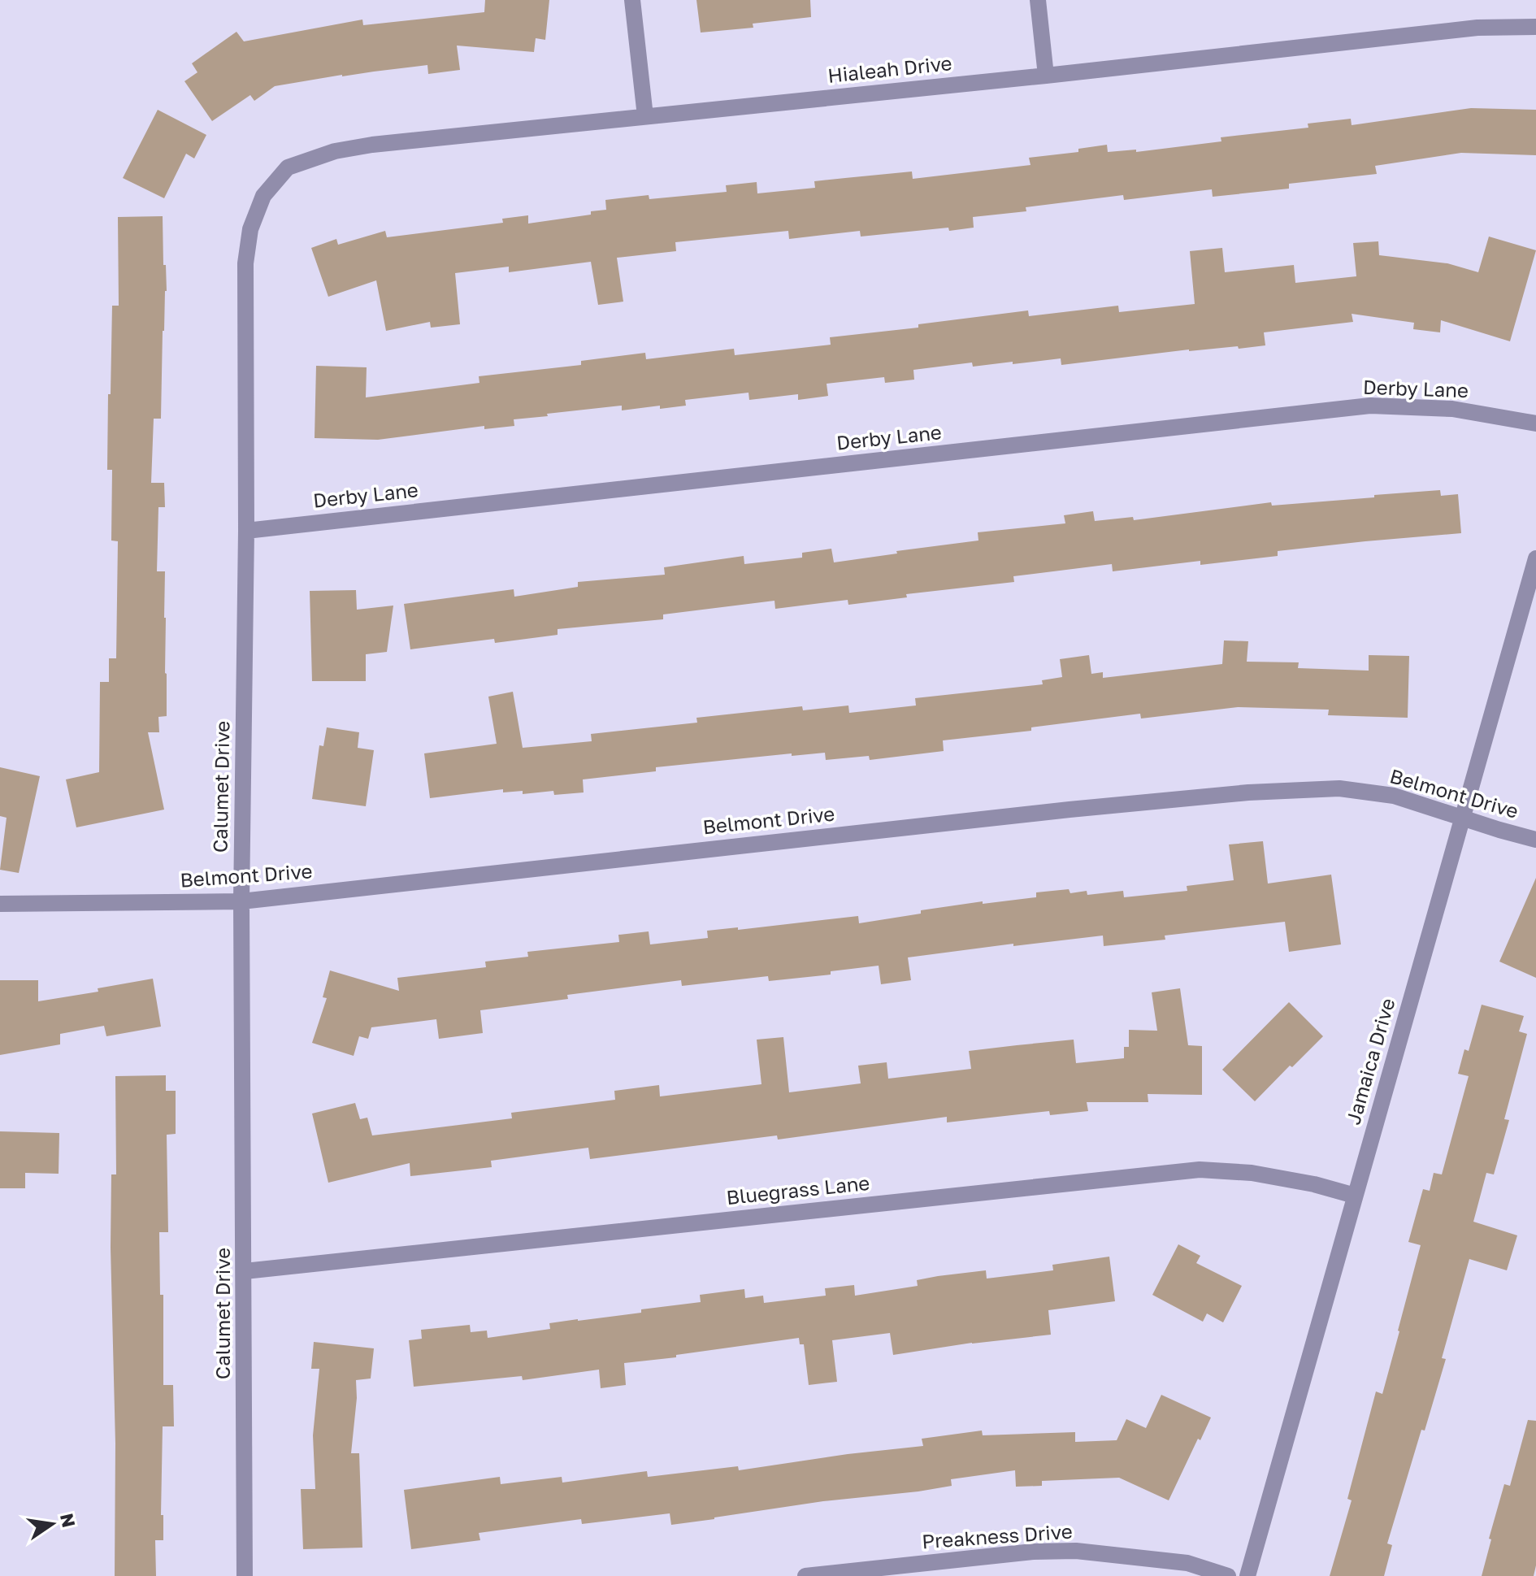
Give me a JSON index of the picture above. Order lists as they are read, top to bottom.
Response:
{
  "streets": {
    "street": [
      "Hialeah Drive",
      "Derby Lane",
      "Calumet Drive",
      "Belmont Drive",
      "Jamaica Drive",
      "Bluegrass Lane",
      "Preakness Drive"
    ]
  },
  "crossings": [
    ["Hialeah Drive", "Calumet Drive"],
    ["Derby Lane", "Calumet Drive"],
    ["Calumet Drive", "Belmont Drive"],
    ["Calumet Drive", "Bluegrass Lane"],
    ["Belmont Drive", "Jamaica Drive"],
    ["Jamaica Drive", "Bluegrass Lane"]
  ],
  "north": "right"
}
